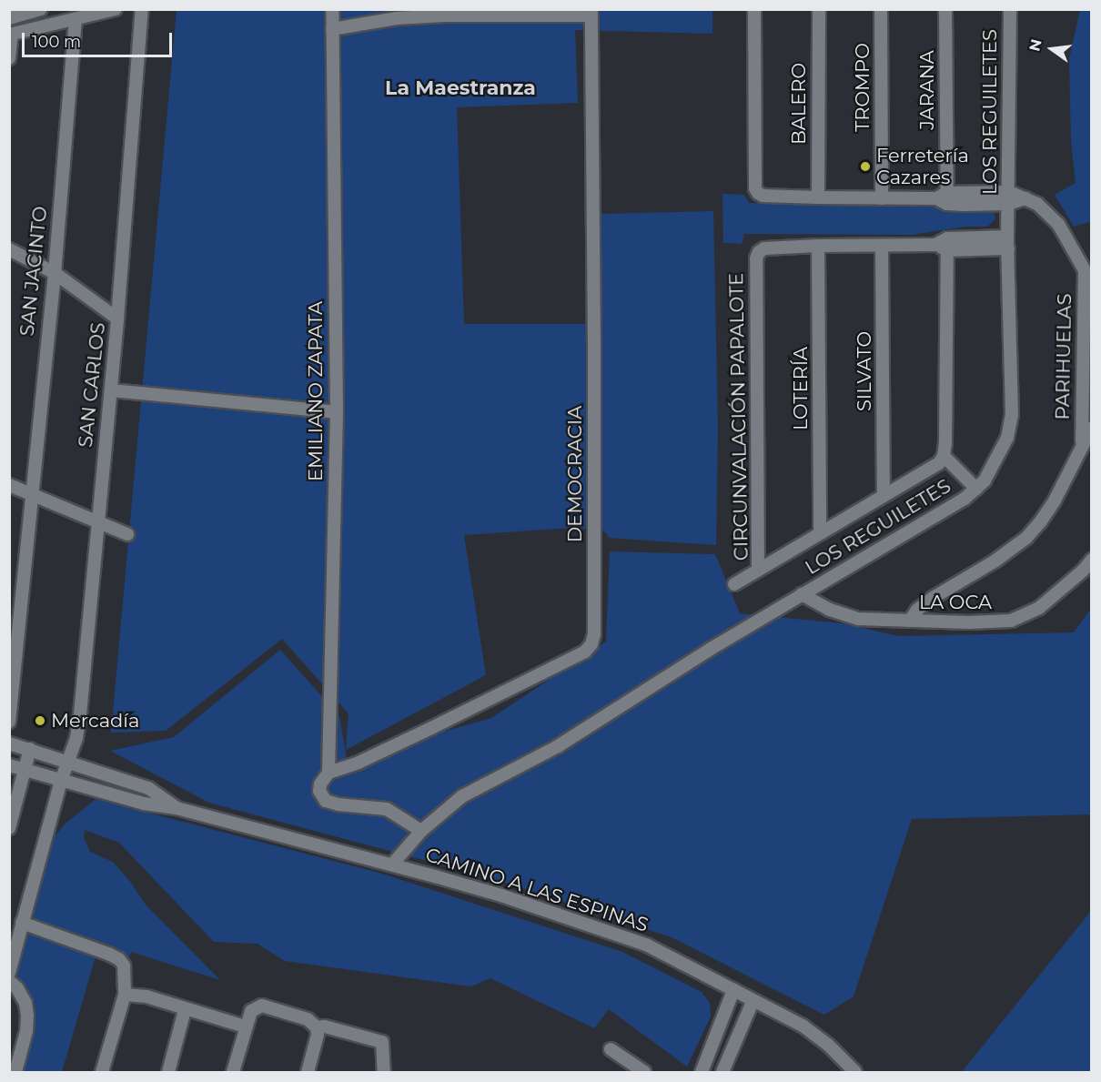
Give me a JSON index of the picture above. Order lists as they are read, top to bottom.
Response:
{
  "streets": {
    "street": [
      "TROMPO",
      "JARANA",
      "BALERO",
      "LOS REGUILETES",
      "SAN JACINTO",
      "PARIHUELAS",
      "SILVATO",
      "SAN CARLOS",
      "LOTERÍA",
      "EMILIANO ZAPATA",
      "CIRCUNVALACIÓN PAPALOTE",
      "DEMOCRACIA",
      "LA OCA",
      "CAMINO A LAS ESPINAS"
    ]
  },
  "crossings": [
    ["LOS REGUILETES", "EMILIANO ZAPATA"],
    ["LOS REGUILETES", "LA OCA"],
    ["LOS REGUILETES", "CAMINO A LAS ESPINAS"],
    ["PARIHUELAS", "LA OCA"],
    ["SILVATO", "CIRCUNVALACIÓN PAPALOTE"],
    ["SAN CARLOS", "CAMINO A LAS ESPINAS"],
    ["LOTERÍA", "CIRCUNVALACIÓN PAPALOTE"],
    ["EMILIANO ZAPATA", "DEMOCRACIA"]
  ],
  "districts": ["La Maestranza"],
  "places": ["Ferretería Cazares", "Mercadía"],
  "scale_bar": "100 m",
  "north": "left"
}
